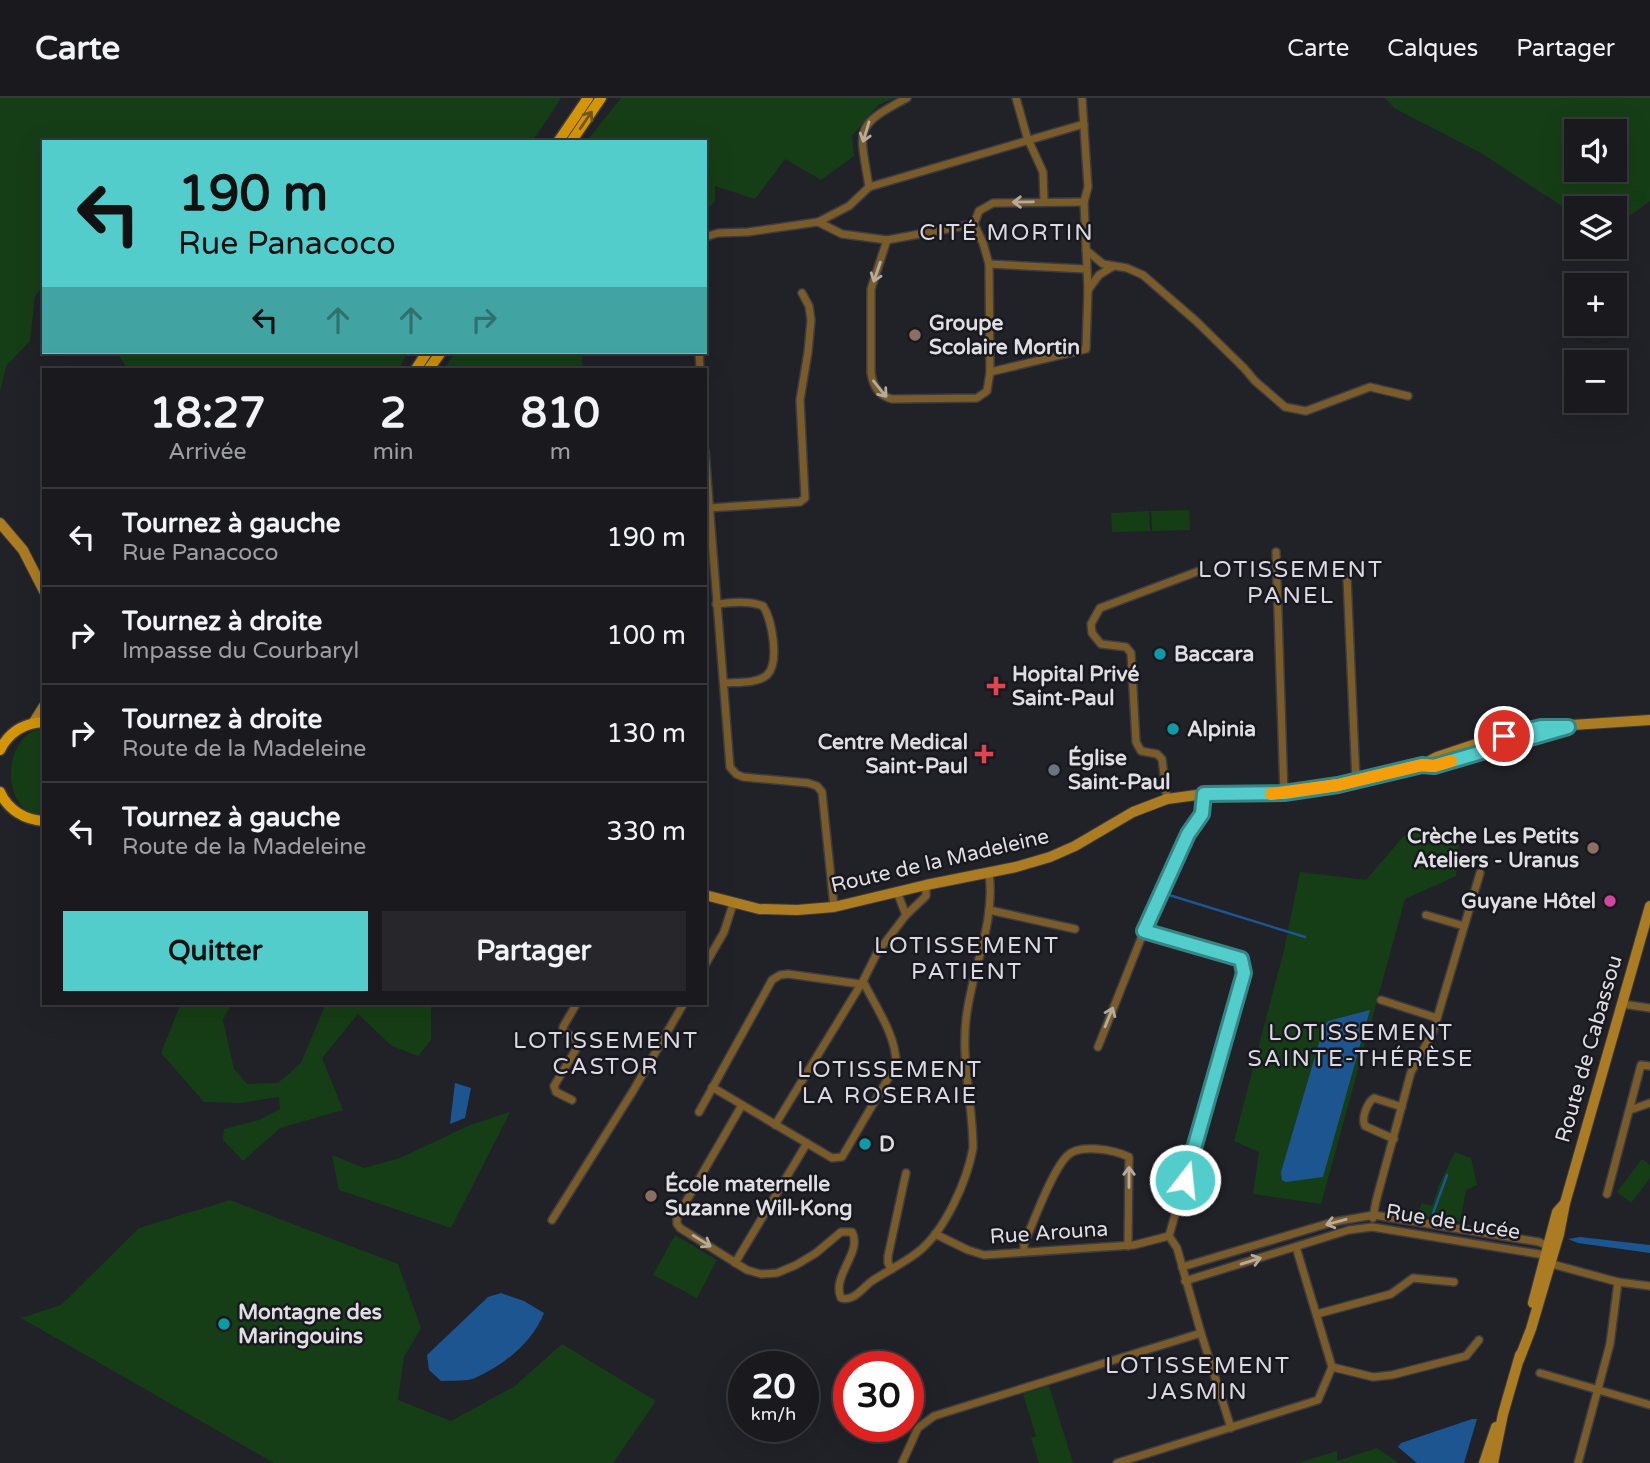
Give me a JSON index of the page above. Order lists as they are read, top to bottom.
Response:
{
  "streets": {
    "main road": ["Route de la Madeleine", "Route de Cabassou"],
    "street": ["Rue de Lucée", "Rue Arouna"]
  },
  "crossings": [
    ["Route de Cabassou", "Rue de Lucée"]
  ],
  "districts": [
    "CITÉ MORTIN",
    "LOTISSEMENT PANEL",
    "LOTISSEMENT PATIENT",
    "LOTISSEMENT SAINTE-THÉRÈSE",
    "LOTISSEMENT CASTOR",
    "LOTISSEMENT LA ROSERAIE",
    "LOTISSEMENT JASMIN"
  ],
  "places": {
    "other": [
      "Groupe Scolaire Mortin",
      "Baccara",
      "Alpinia",
      "Église Saint-Paul",
      "Crèche Les Petits Ateliers - Uranus",
      "Guyane Hôtel",
      "D",
      "École maternelle Suzanne Will-Kong",
      "Montagne des Maringouins"
    ],
    "health": ["Hopital Privé Saint-Paul", "Centre Medical Saint-Paul"]
  },
  "page": {
    "header": "Carte",
    "nav": ["Carte", "Calques", "Partager"],
    "map_buttons": ["+", "−"],
    "turn": ["190 m", "Rue Panacoco"],
    "eta": [
      "18:27",
      "Arrivée",
      "2",
      "min",
      "810",
      "m"
    ],
    "list": [
      {
        "name": "Tournez à gauche",
        "note": "Rue Panacoco",
        "value": "190 m"
      },
      {
        "name": "Tournez à droite",
        "note": "Impasse du Courbaryl",
        "value": "100 m"
      },
      {
        "name": "Tournez à droite",
        "note": "Route de la Madeleine",
        "value": "130 m"
      },
      {
        "name": "Tournez à gauche",
        "note": "Route de la Madeleine",
        "value": "330 m"
      }
    ],
    "buttons": ["Quitter", "Partager"],
    "speed": "20 km/h",
    "limit": "30"
  }
}
